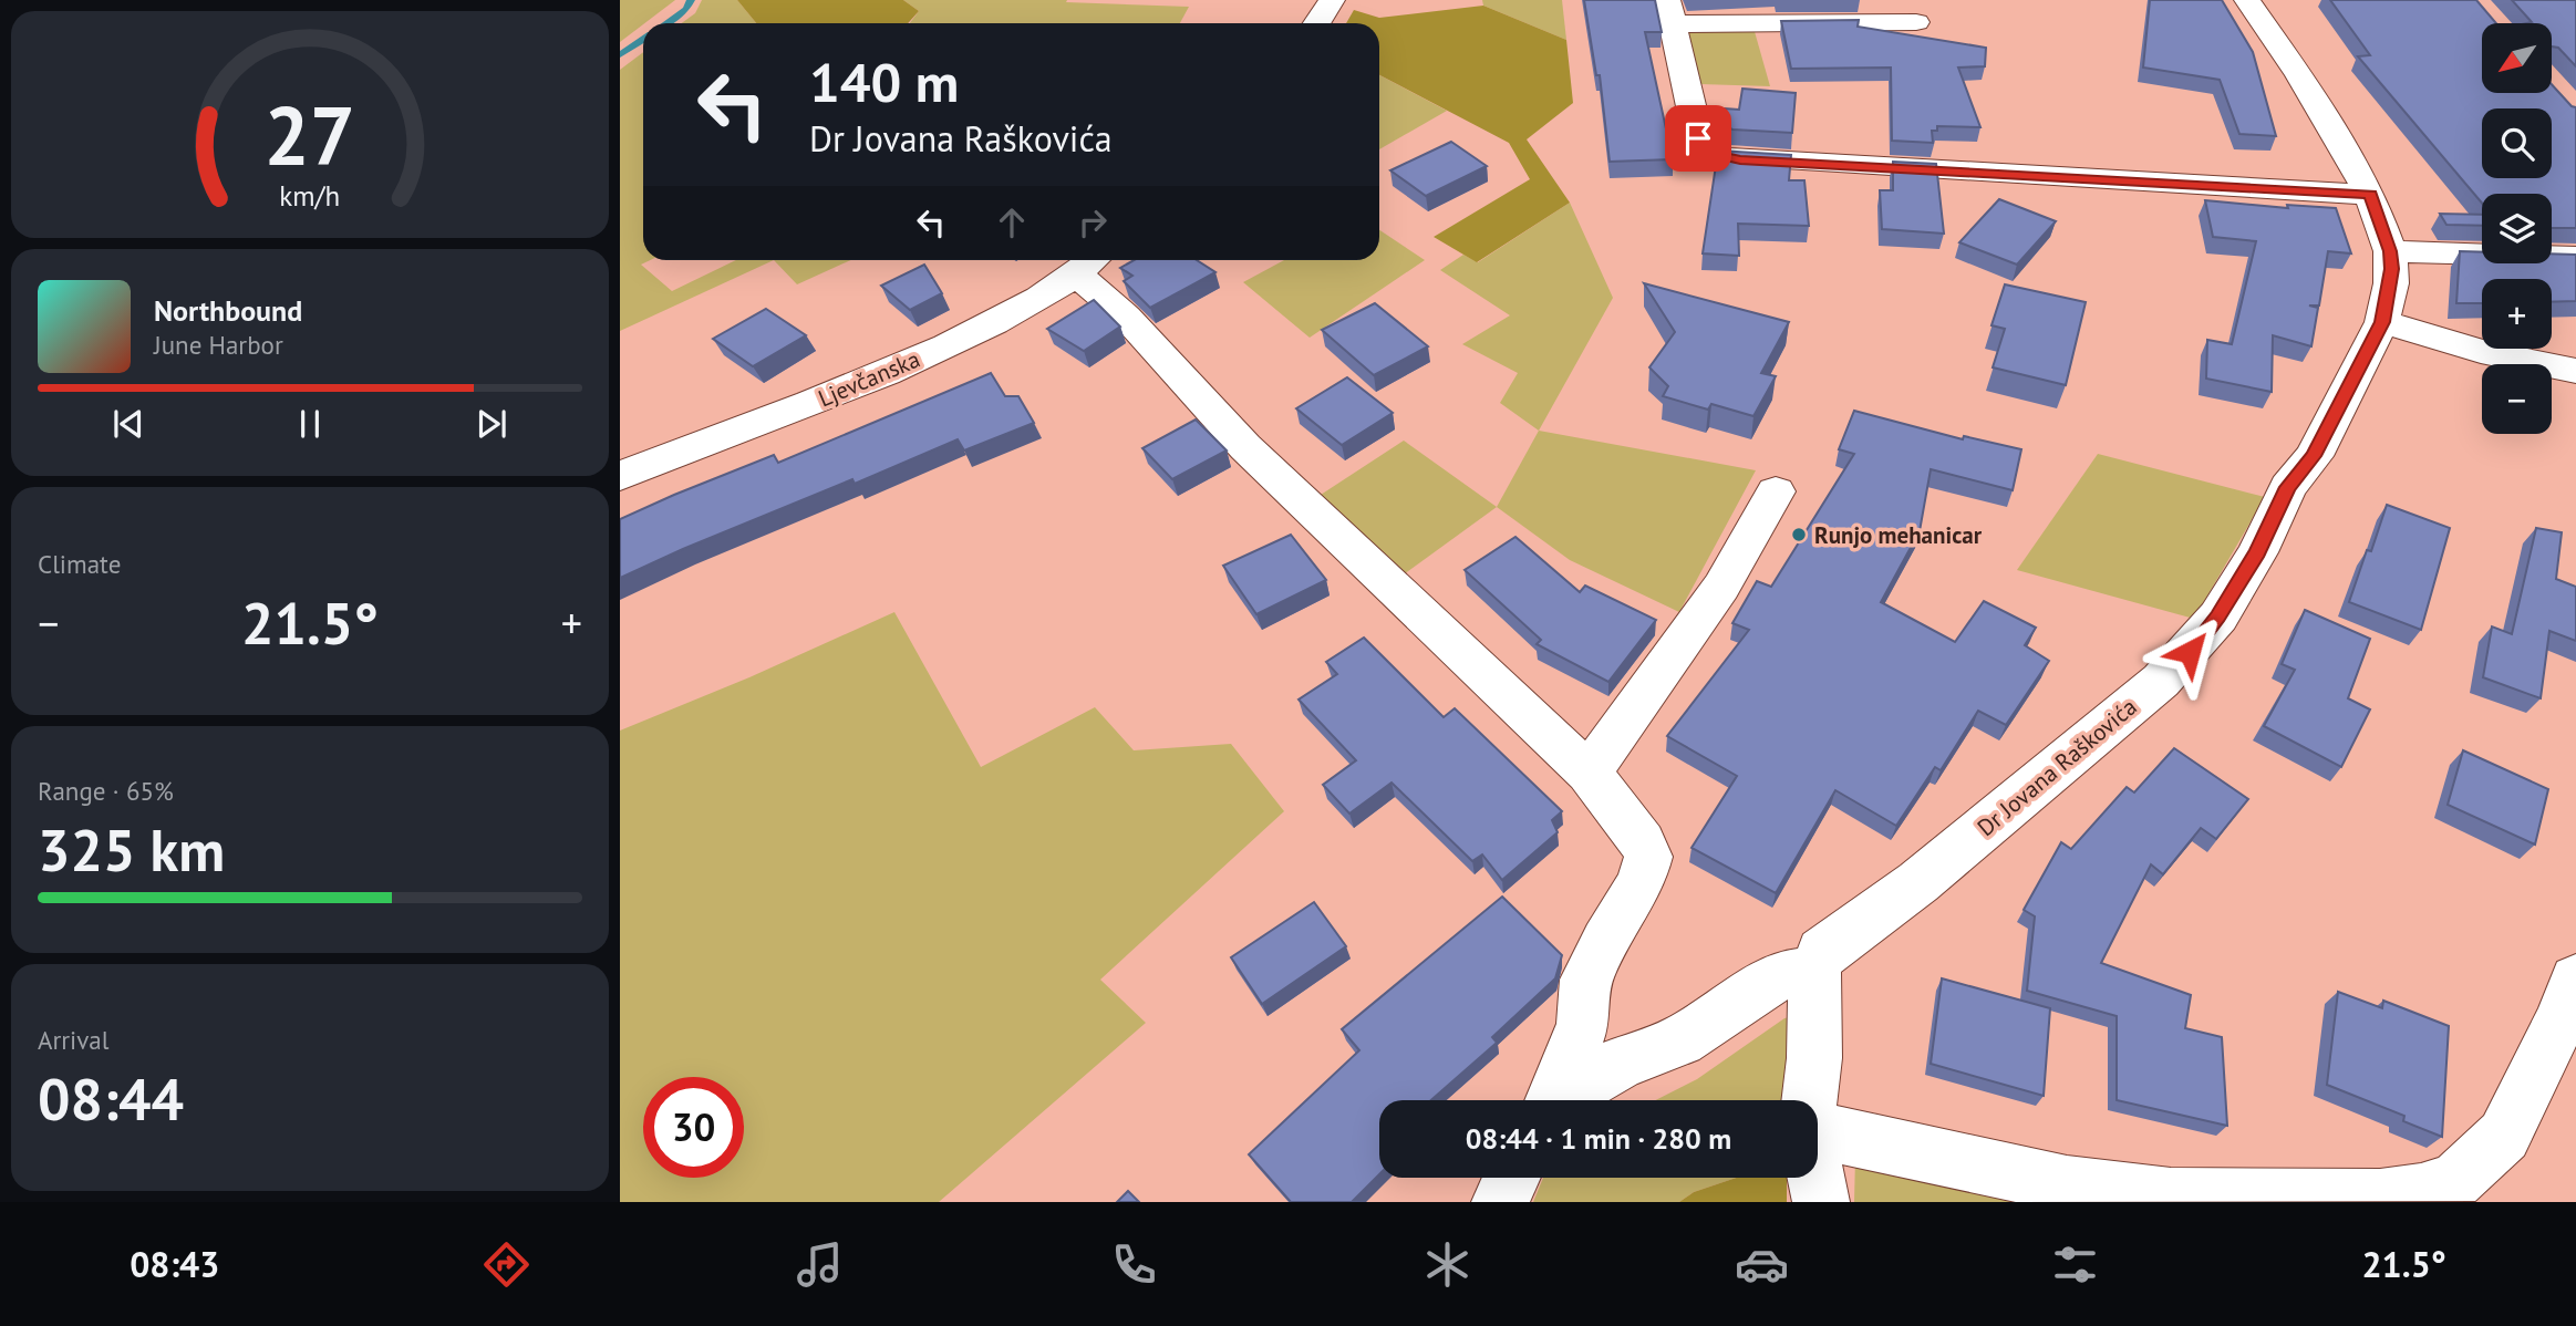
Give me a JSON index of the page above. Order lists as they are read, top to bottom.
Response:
{
  "streets": {
    "street": ["Ljevčanska", "Dr Jovana Raškovića"]
  },
  "places": ["Runjo mehanicar"],
  "north": "bottom left",
  "page": {
    "map_buttons": ["+", "−"],
    "turn": ["140 m", "Dr Jovana Raškovića"],
    "song": ["Northbound", "June Harbor"],
    "tile": [
      "Climate",
      ["Range · 65%", "325 km"],
      ["Arrival", "08:44"]
    ],
    "heat": ["−", "21.5°", "+"],
    "limit": "30",
    "trip": "08:44 · 1 min · 280 m",
    "tabs": ["08:43", "21.5°"],
    "gauge": ["27", "km/h"]
  }
}
